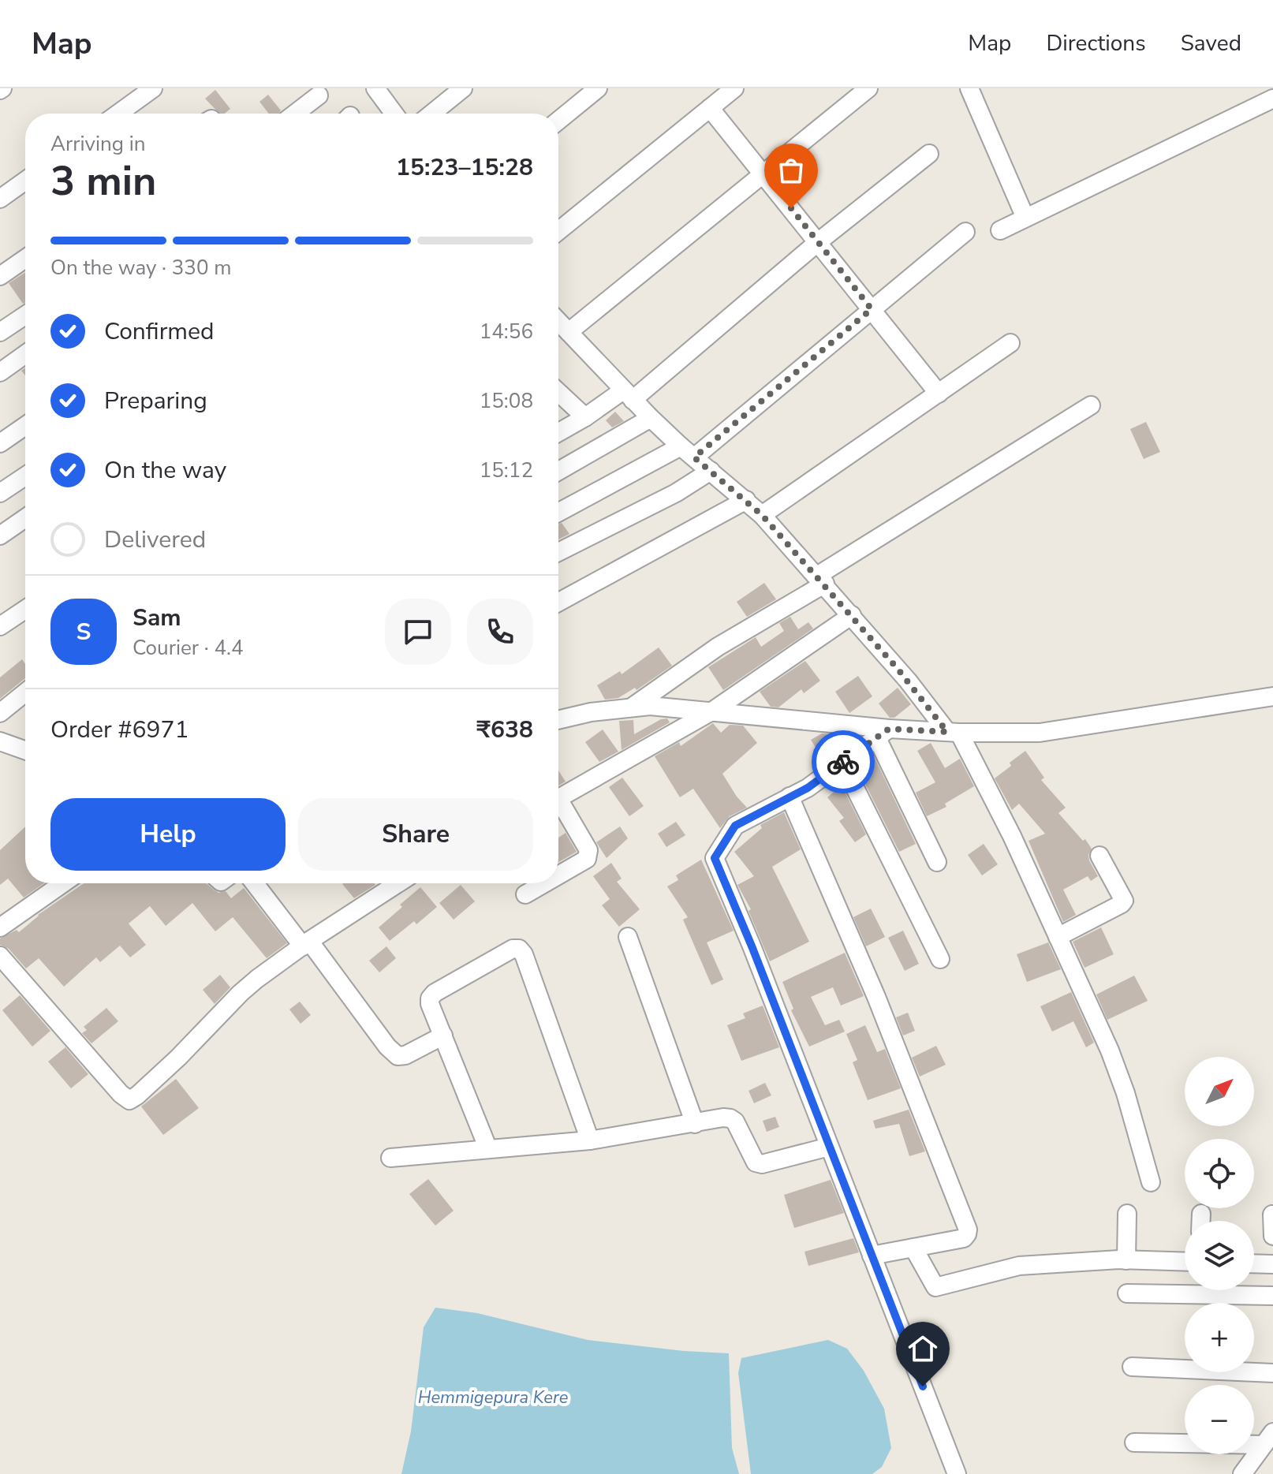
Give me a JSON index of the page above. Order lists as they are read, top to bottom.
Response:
{
  "water": ["Hemmigepura Kere"],
  "north": "top right",
  "page": {
    "header": "Map",
    "nav": ["Map", "Directions", "Saved"],
    "heading": ["3 min", "Arriving in", "15:23–15:28"],
    "panel": [
      "Sam",
      "Courier · 4.4",
      "Order #6971",
      "₹638"
    ],
    "bar": "On the way · 330 m",
    "list": [
      ["Confirmed", "14:56"],
      ["Preparing", "15:08"],
      ["On the way", "15:12"],
      "Delivered"
    ],
    "round": "S",
    "buttons": ["Help", "Share"],
    "map_buttons": ["+", "−"]
  }
}
